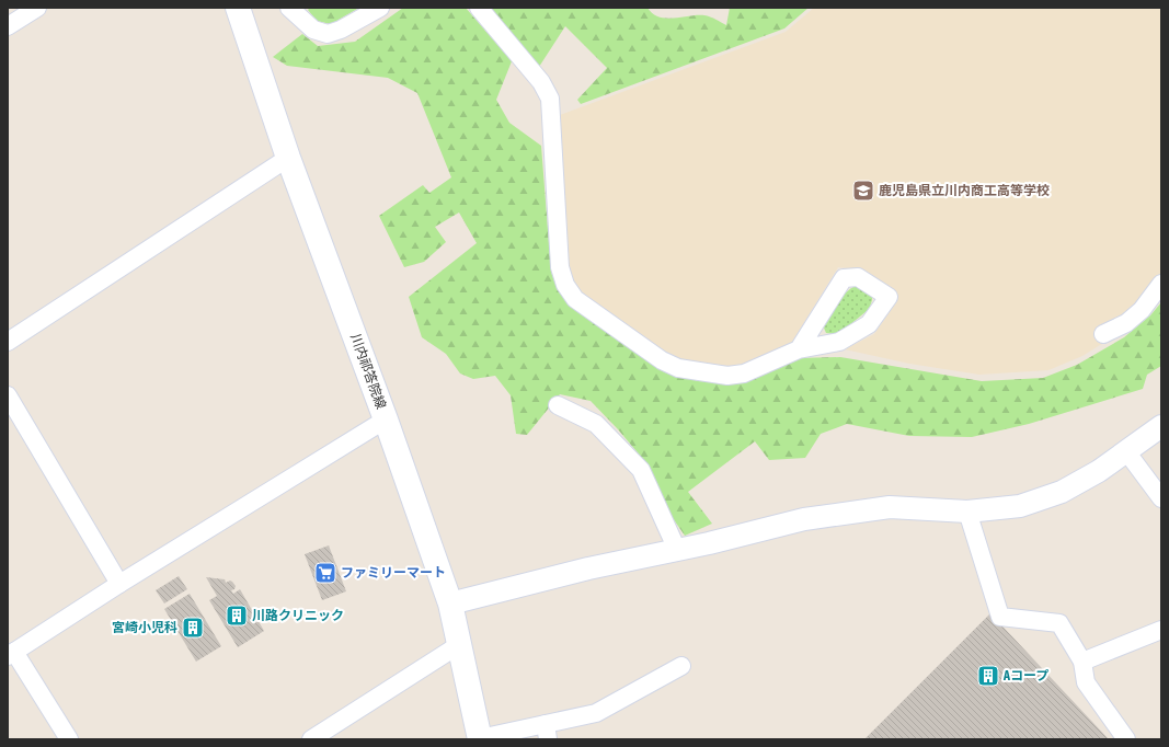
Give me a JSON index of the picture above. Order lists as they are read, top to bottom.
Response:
{
  "streets": {
    "main road": ["川内祁答院線"]
  },
  "places": {
    "school or university": ["鹿児島県立川内商工高等学校"],
    "supermarket": ["ファミリーマート"],
    "building": ["川路クリニック", "宮崎小児科", "Aコープ"]
  }
}
